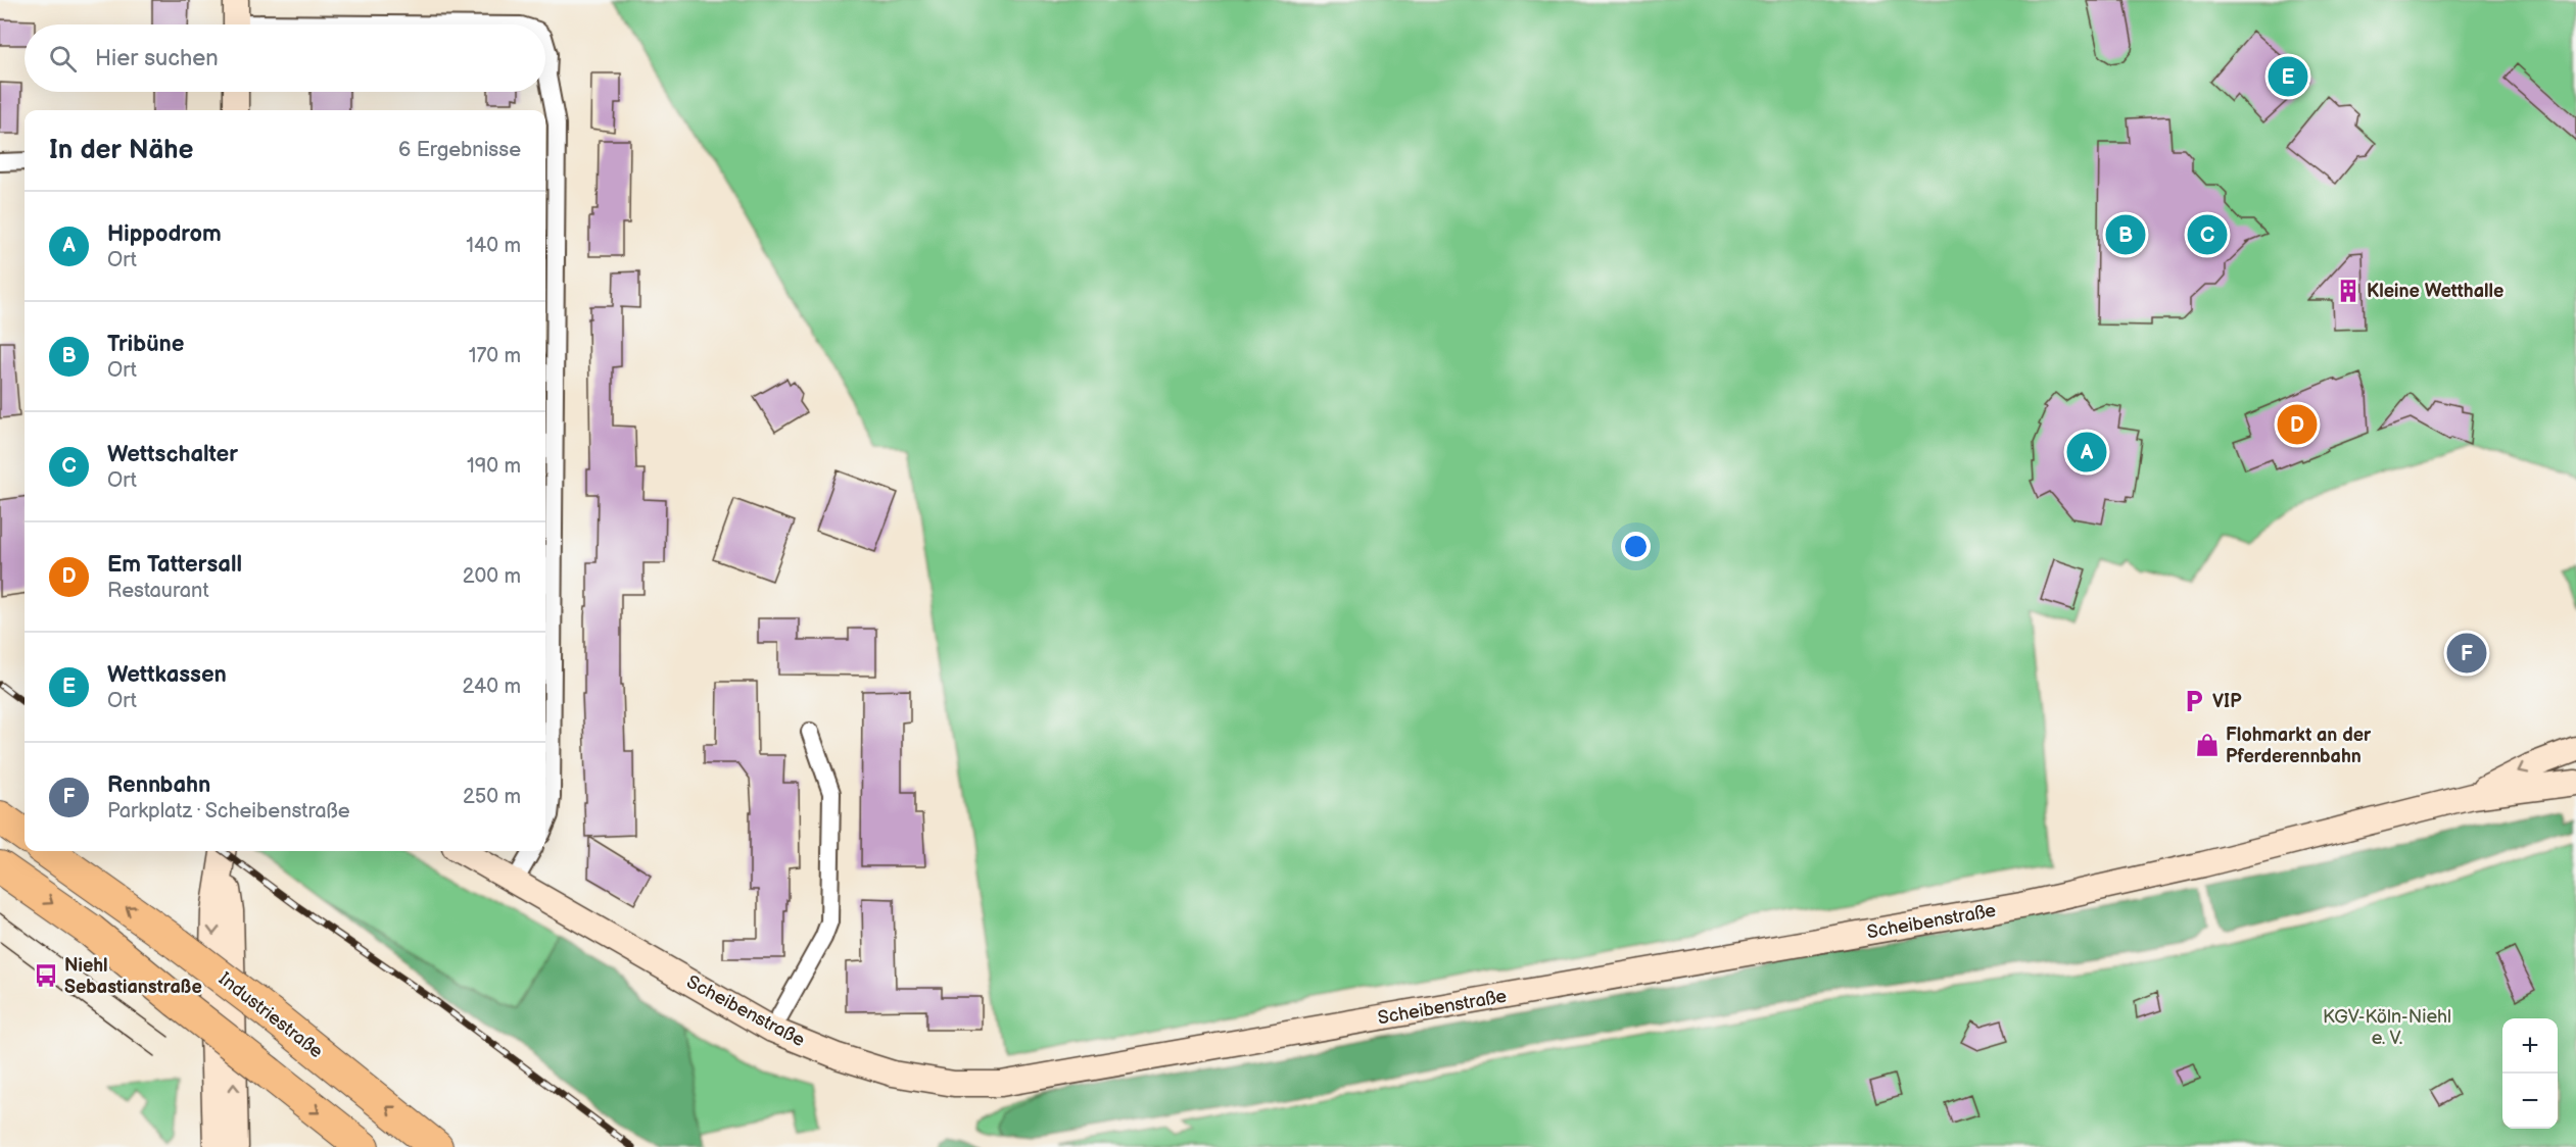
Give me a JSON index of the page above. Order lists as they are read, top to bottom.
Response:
{
  "streets": {
    "highway": ["Industriestraße"],
    "street": ["Scheibenstraße"]
  },
  "parks": ["KGV-Köln-Niehl e. V."],
  "places": {
    "building": ["Kleine Wetthalle"],
    "parking": ["VIP"],
    "shop": ["Flohmarkt an der Pferderennbahn"],
    "bus stop": ["Niehl Sebastianstraße"]
  },
  "page": {
    "search": "Hier suchen",
    "pins": [
      "E",
      "B",
      "C",
      "D",
      "A",
      "F"
    ],
    "heading": ["In der Nähe", "6 Ergebnisse"],
    "list": [
      {
        "mark": "A",
        "name": "Hippodrom",
        "note": "Ort",
        "value": "140 m"
      },
      {
        "mark": "B",
        "name": "Tribüne",
        "note": "Ort",
        "value": "170 m"
      },
      {
        "mark": "C",
        "name": "Wettschalter",
        "note": "Ort",
        "value": "190 m"
      },
      {
        "mark": "D",
        "name": "Em Tattersall",
        "note": "Restaurant",
        "value": "200 m"
      },
      {
        "mark": "E",
        "name": "Wettkassen",
        "note": "Ort",
        "value": "240 m"
      },
      {
        "mark": "F",
        "name": "Rennbahn",
        "note": "Parkplatz · Scheibenstraße",
        "value": "250 m"
      }
    ],
    "map_buttons": ["+", "−"]
  }
}
